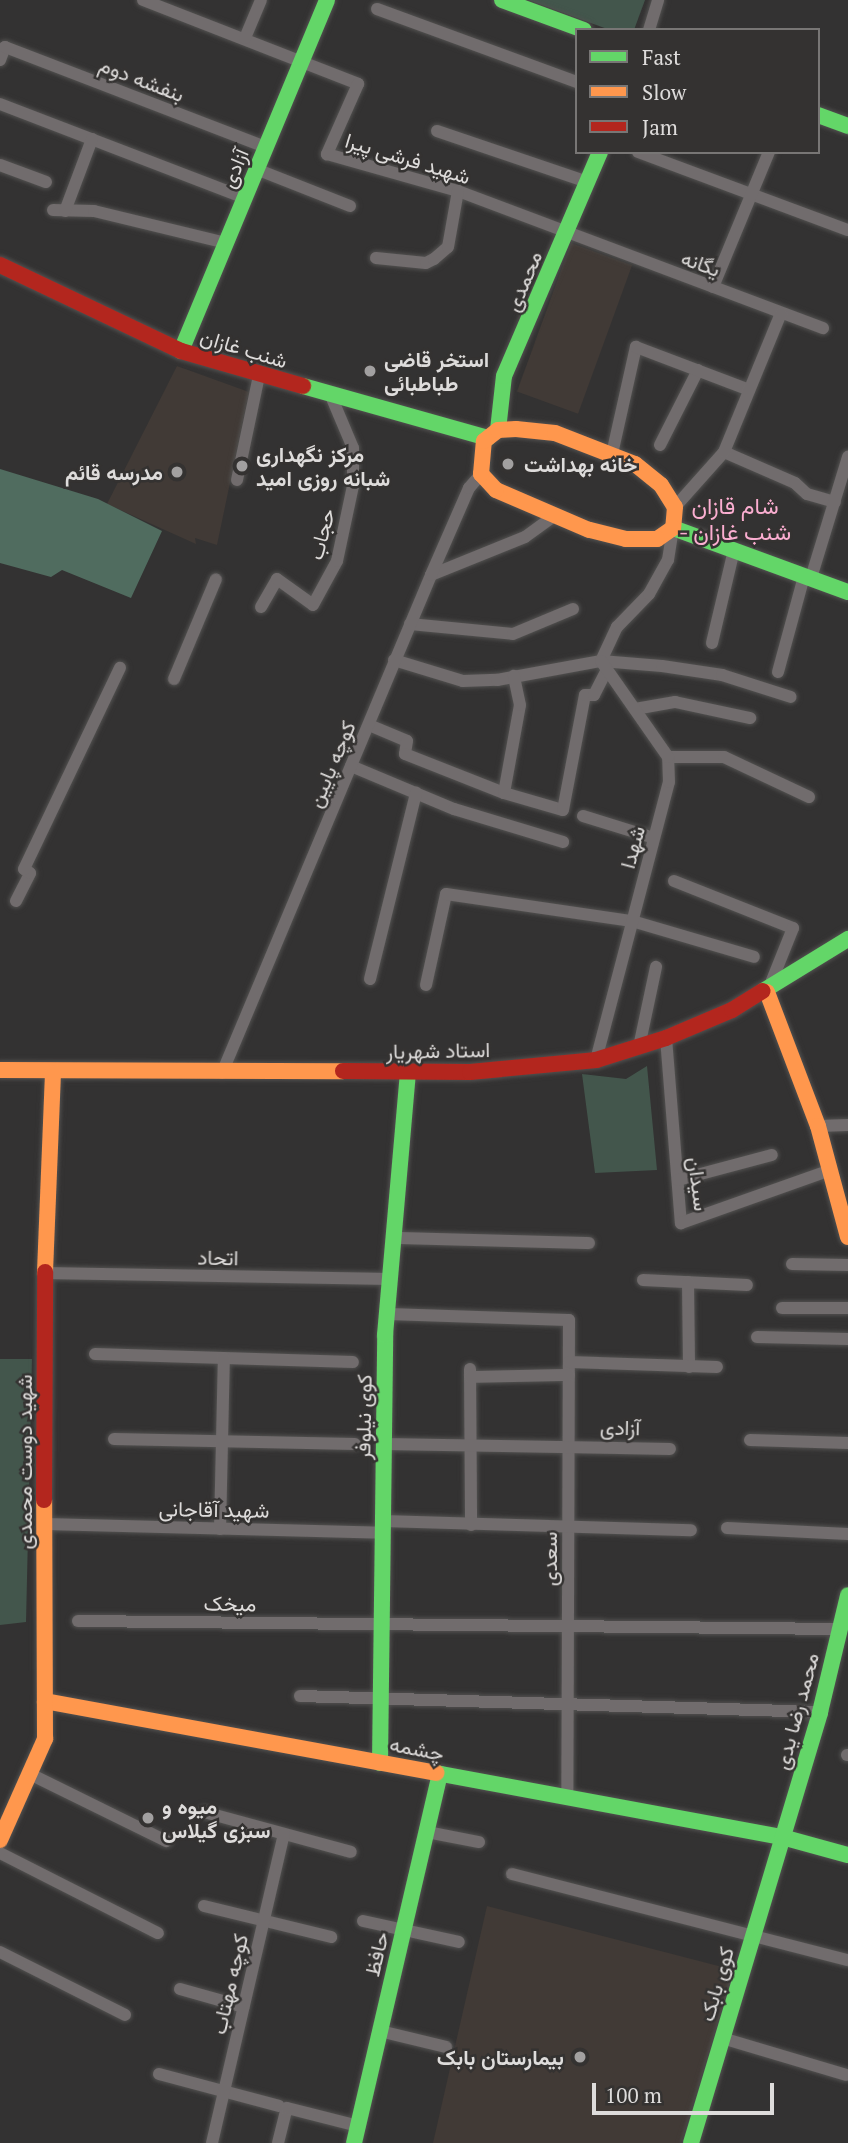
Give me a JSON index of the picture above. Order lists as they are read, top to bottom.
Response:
{
  "streets": {
    "main road": [
      "آزادی",
      "محمدی",
      "شنب غازان",
      "استاد شهریار",
      "کوی نیلوفر",
      "شهید دوست محمدی",
      "محمد رضا یدی",
      "چشمه",
      "حافظ",
      "کوی بابک"
    ],
    "street": [
      "بنفشه دوم",
      "شهید فرشی پیرا",
      "یگانه",
      "حجاب",
      "کوچه پایین",
      "شهدا",
      "سیدان",
      "اتحاد",
      "شهید آقاجانی",
      "سعدی",
      "میخک",
      "کوچه مهتاب"
    ]
  },
  "crossings": [
    ["بنفشه دوم", "آزادی"],
    ["شهید فرشی پیرا", "آزادی"],
    ["شهید فرشی پیرا", "یگانه"],
    ["شهید فرشی پیرا", "محمدی"],
    ["آزادی", "شنب غازان"],
    ["آزادی", "کوی نیلوفر"],
    ["آزادی", "سعدی"],
    ["یگانه", "محمدی"],
    ["محمدی", "شنب غازان"],
    ["محمدی", "کوچه پایین"],
    ["شنب غازان", "حجاب"],
    ["کوچه پایین", "استاد شهریار"],
    ["شهدا", "استاد شهریار"],
    ["استاد شهریار", "سیدان"],
    ["استاد شهریار", "کوی نیلوفر"],
    ["استاد شهریار", "شهید دوست محمدی"],
    ["اتحاد", "کوی نیلوفر"],
    ["اتحاد", "شهید دوست محمدی"],
    ["کوی نیلوفر", "شهید آقاجانی"],
    ["کوی نیلوفر", "سعدی"],
    ["کوی نیلوفر", "میخک"],
    ["کوی نیلوفر", "چشمه"],
    ["شهید دوست محمدی", "شهید آقاجانی"],
    ["شهید دوست محمدی", "چشمه"],
    ["شهید آقاجانی", "سعدی"],
    ["سعدی", "میخک"],
    ["سعدی", "چشمه"],
    ["میخک", "محمد رضا یدی"],
    ["محمد رضا یدی", "چشمه"],
    ["محمد رضا یدی", "کوی بابک"],
    ["چشمه", "حافظ"],
    ["چشمه", "کوی بابک"]
  ],
  "districts": ["شام قازان - شنب غازان"],
  "places": [
    "استخر قاضی طباطبائی",
    "خانه بهداشت",
    "مرکز نگهداری شبانه روزی امید",
    "مدرسه قائم",
    "میوه و سبزی گیلاس",
    "بیمارستان بابک"
  ],
  "legend": ["Fast", "Slow", "Jam"],
  "scale_bar": "100 m"
}
